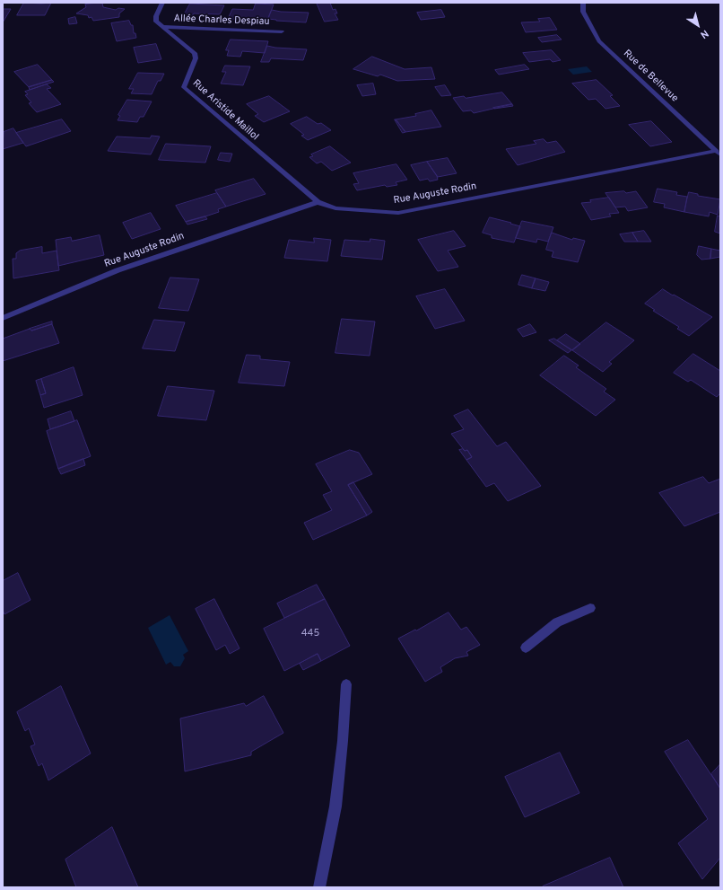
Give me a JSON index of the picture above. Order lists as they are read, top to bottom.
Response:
{
  "streets": {
    "street": [
      "Allée Charles Despiau",
      "Rue de Bellevue",
      "Rue Aristide Maillol",
      "Rue Auguste Rodin"
    ]
  },
  "crossings": [
    ["Allée Charles Despiau", "Rue Aristide Maillol"],
    ["Rue de Bellevue", "Rue Auguste Rodin"],
    ["Rue Aristide Maillol", "Rue Auguste Rodin"]
  ],
  "house_numbers": ["445"],
  "north": "bottom right"
}
